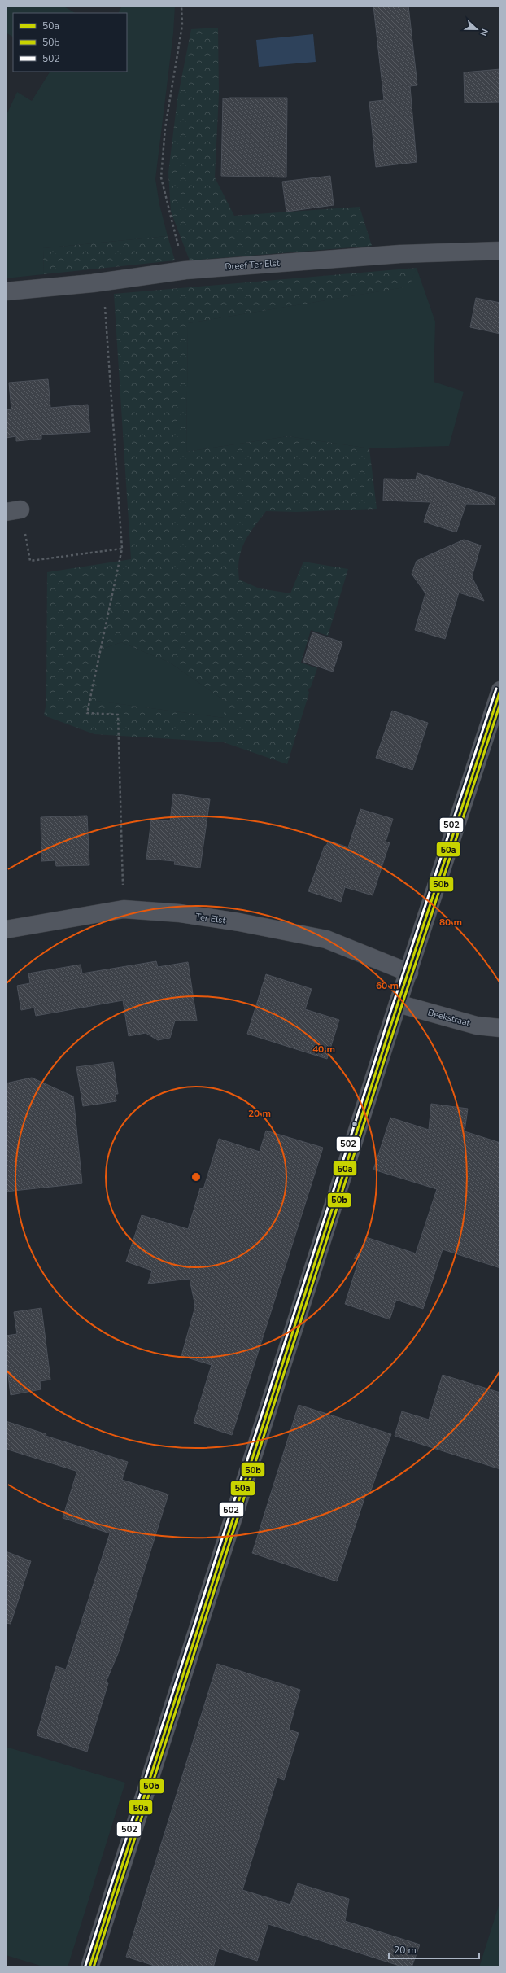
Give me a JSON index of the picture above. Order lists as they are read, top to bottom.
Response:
{
  "streets": {
    "street": ["Dreef Ter Elst", "Ter Elst", "Beekstraat"]
  },
  "lines": ["transit line 502", "transit line 50a", "transit line 50b"],
  "legend": ["50a", "50b", "502"],
  "scale_bar": "20 m",
  "north": "right",
  "rings": [
    "80 m",
    "60 m",
    "40 m",
    "20 m"
  ]
}
